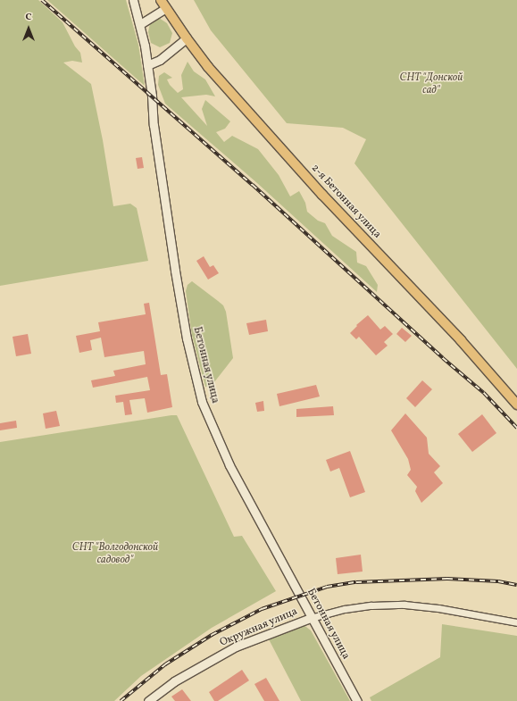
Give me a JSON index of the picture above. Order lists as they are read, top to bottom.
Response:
{
  "streets": {
    "main road": ["2-я Бетонная улица", "Бетонная улица", "Окружная улица"]
  },
  "crossings": [
    ["Бетонная улица", "Окружная улица"]
  ],
  "parks": ["СНТ \"Донской сад\"", "СНТ \"Волгодонской садовод\""],
  "north": "top"
}
